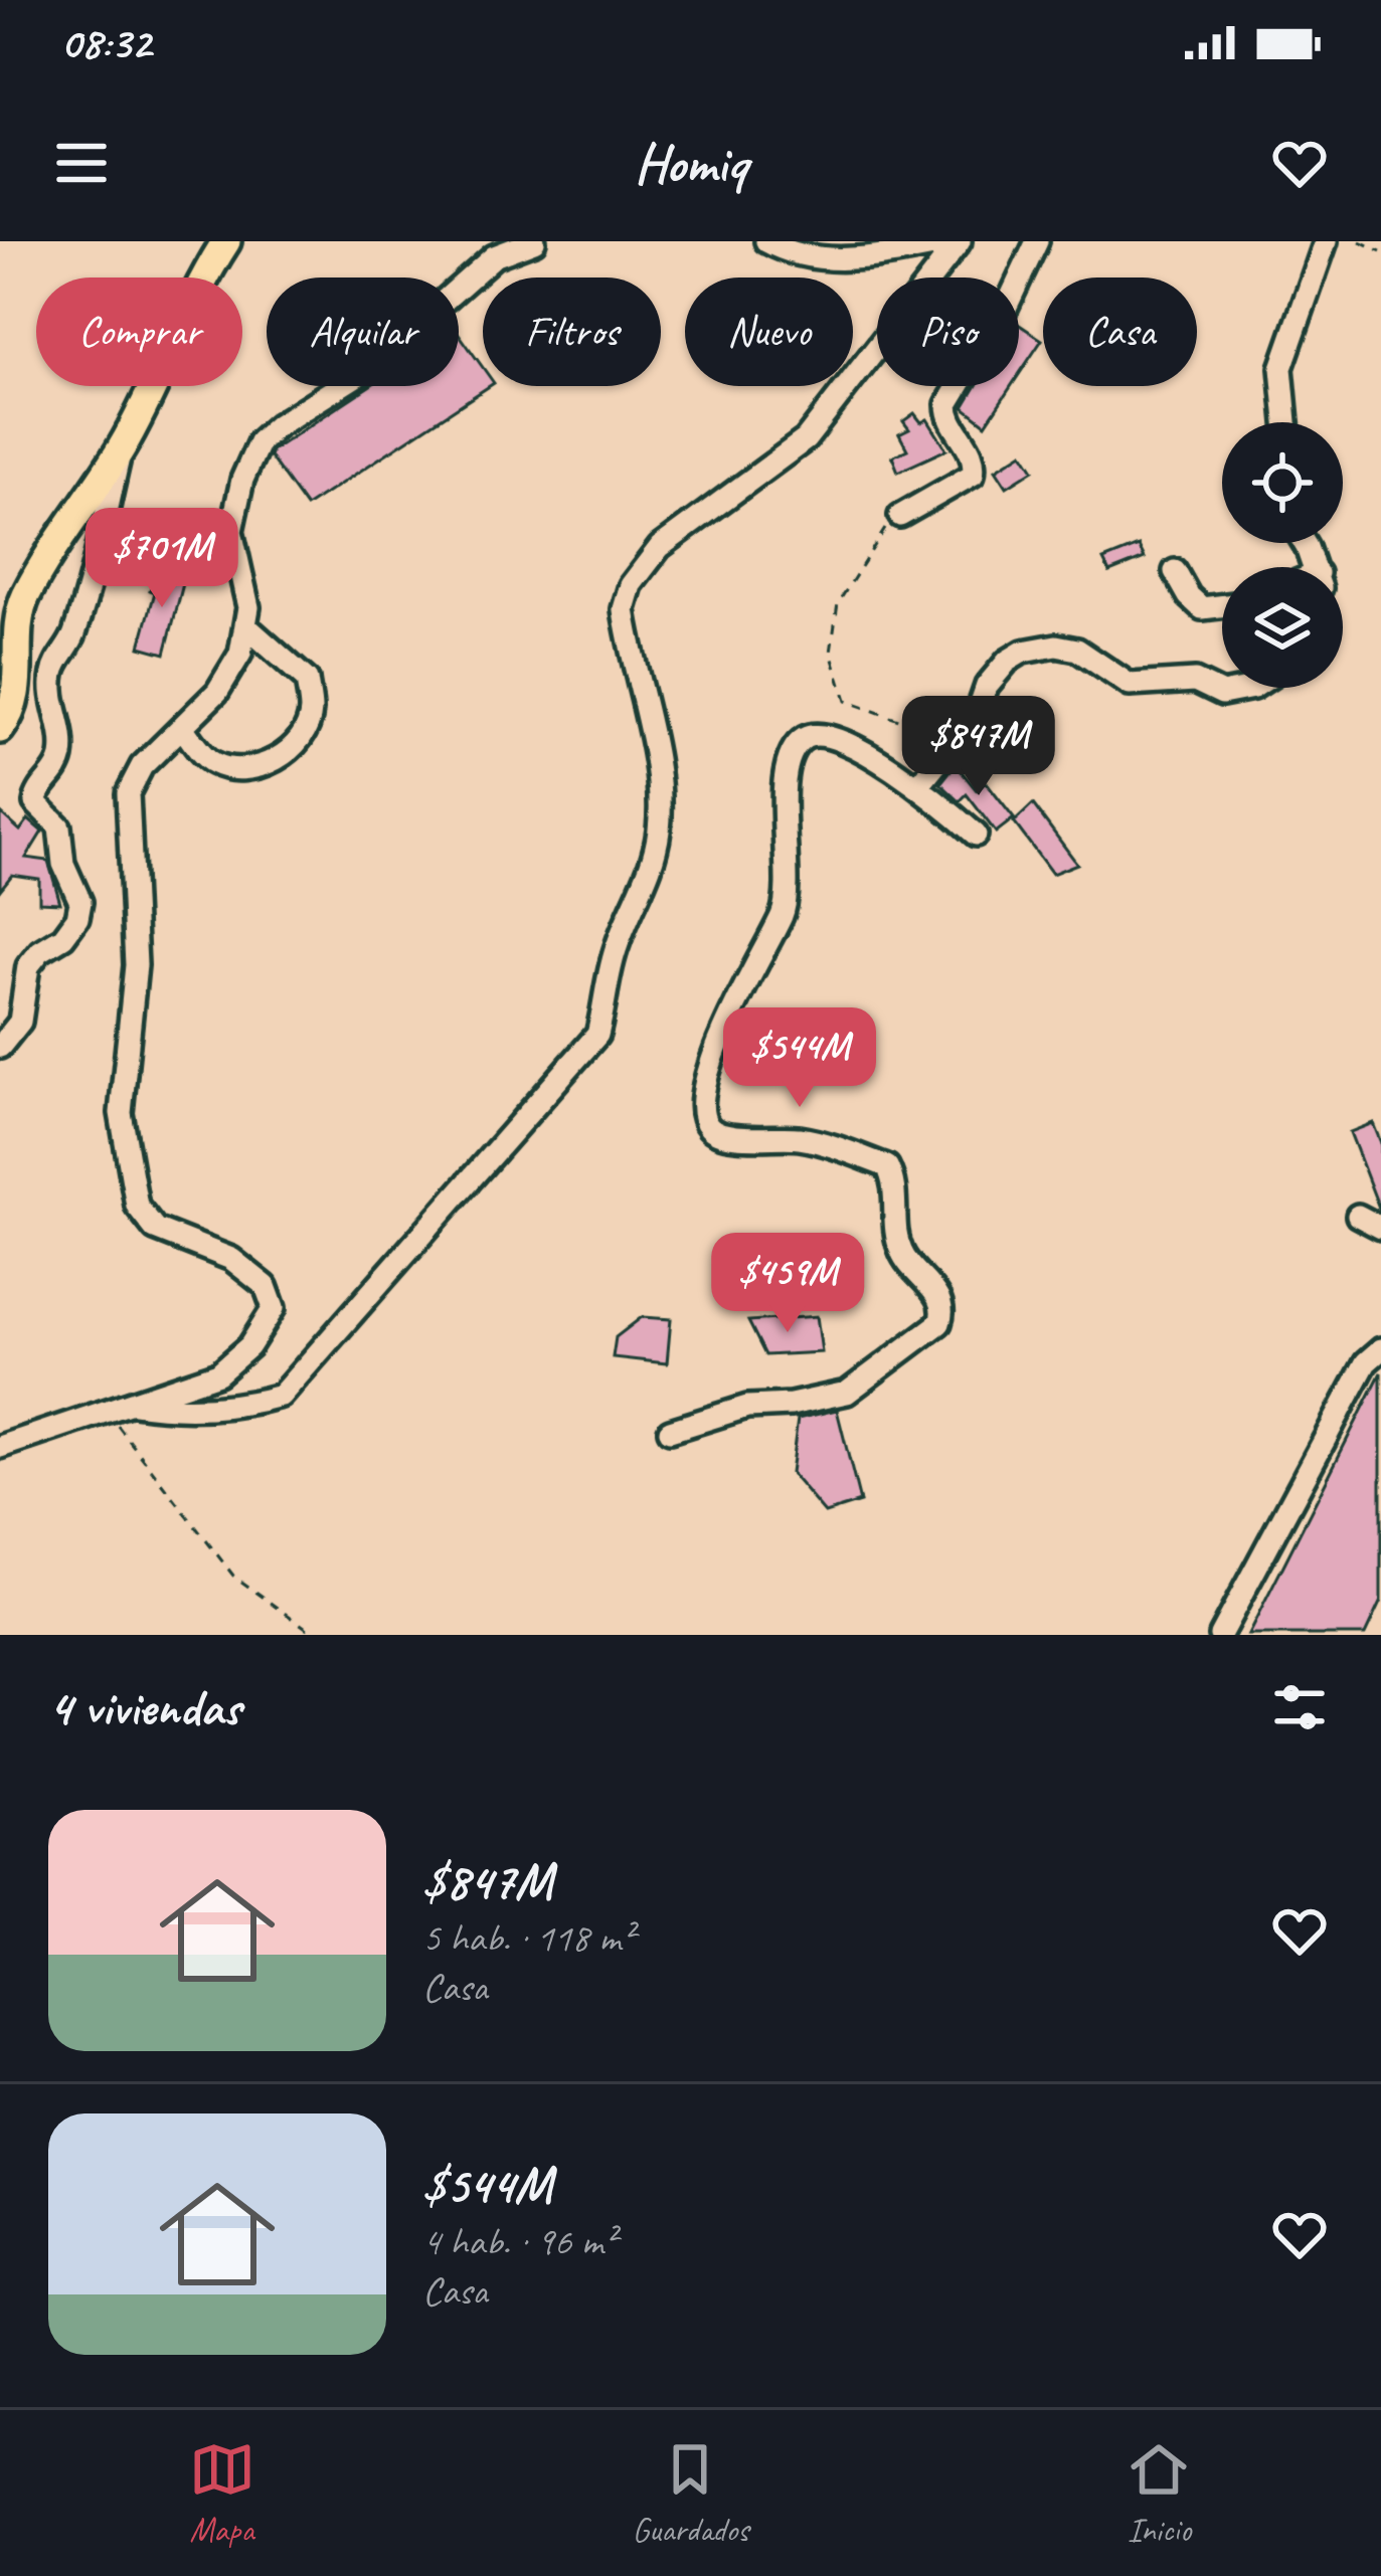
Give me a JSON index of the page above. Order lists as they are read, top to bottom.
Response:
{
  "page": {
    "status": "08:32",
    "header": "Homiq",
    "chip": [
      "Comprar",
      "Alquilar",
      "Filtros",
      "Nuevo",
      "Piso",
      "Casa"
    ],
    "price": [
      "$701M",
      "$847M",
      "$544M",
      "$459M"
    ],
    "heading": "4 viviendas",
    "list": [
      {
        "name": "$847M",
        "note": "5 hab. · 118 m² · Casa"
      },
      {
        "name": "$544M",
        "note": "4 hab. · 96 m² · Casa"
      }
    ],
    "tabs": ["Mapa", "Guardados", "Inicio"]
  }
}
